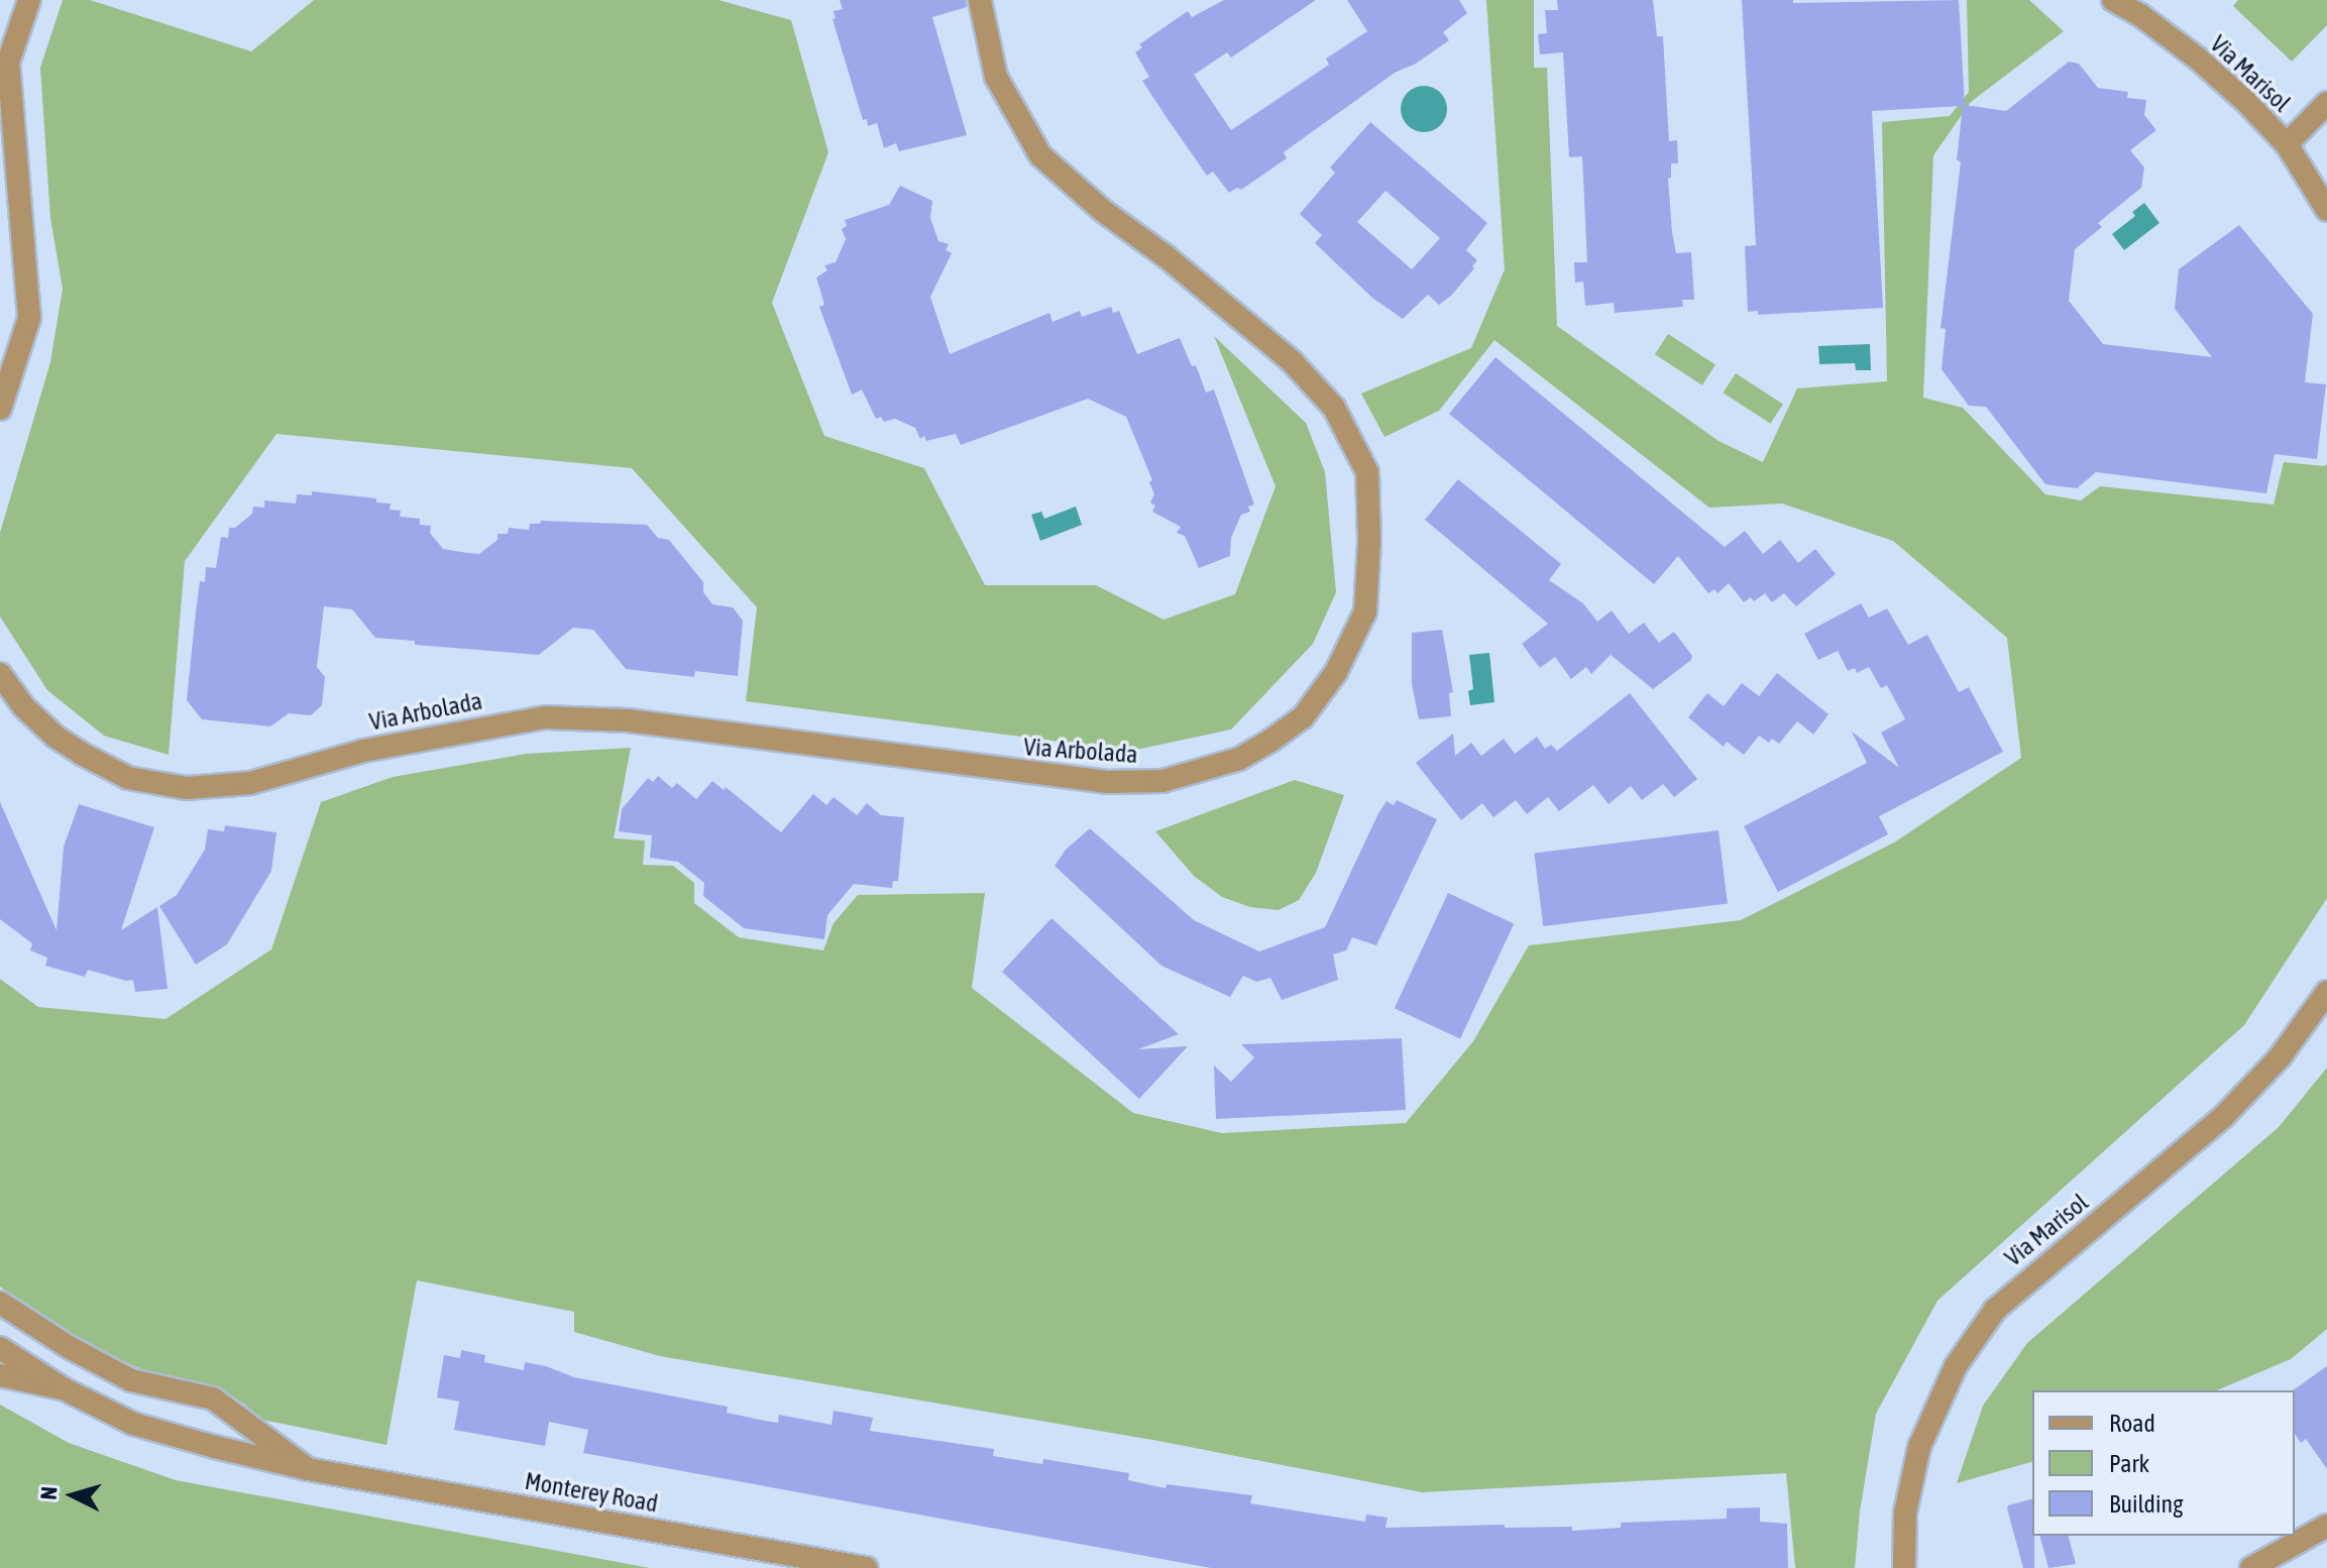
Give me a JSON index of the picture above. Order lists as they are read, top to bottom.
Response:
{
  "streets": {
    "street": ["Via Marisol", "Via Arbolada", "Monterey Road"]
  },
  "legend": ["Road", "Park", "Building"],
  "north": "left"
}
